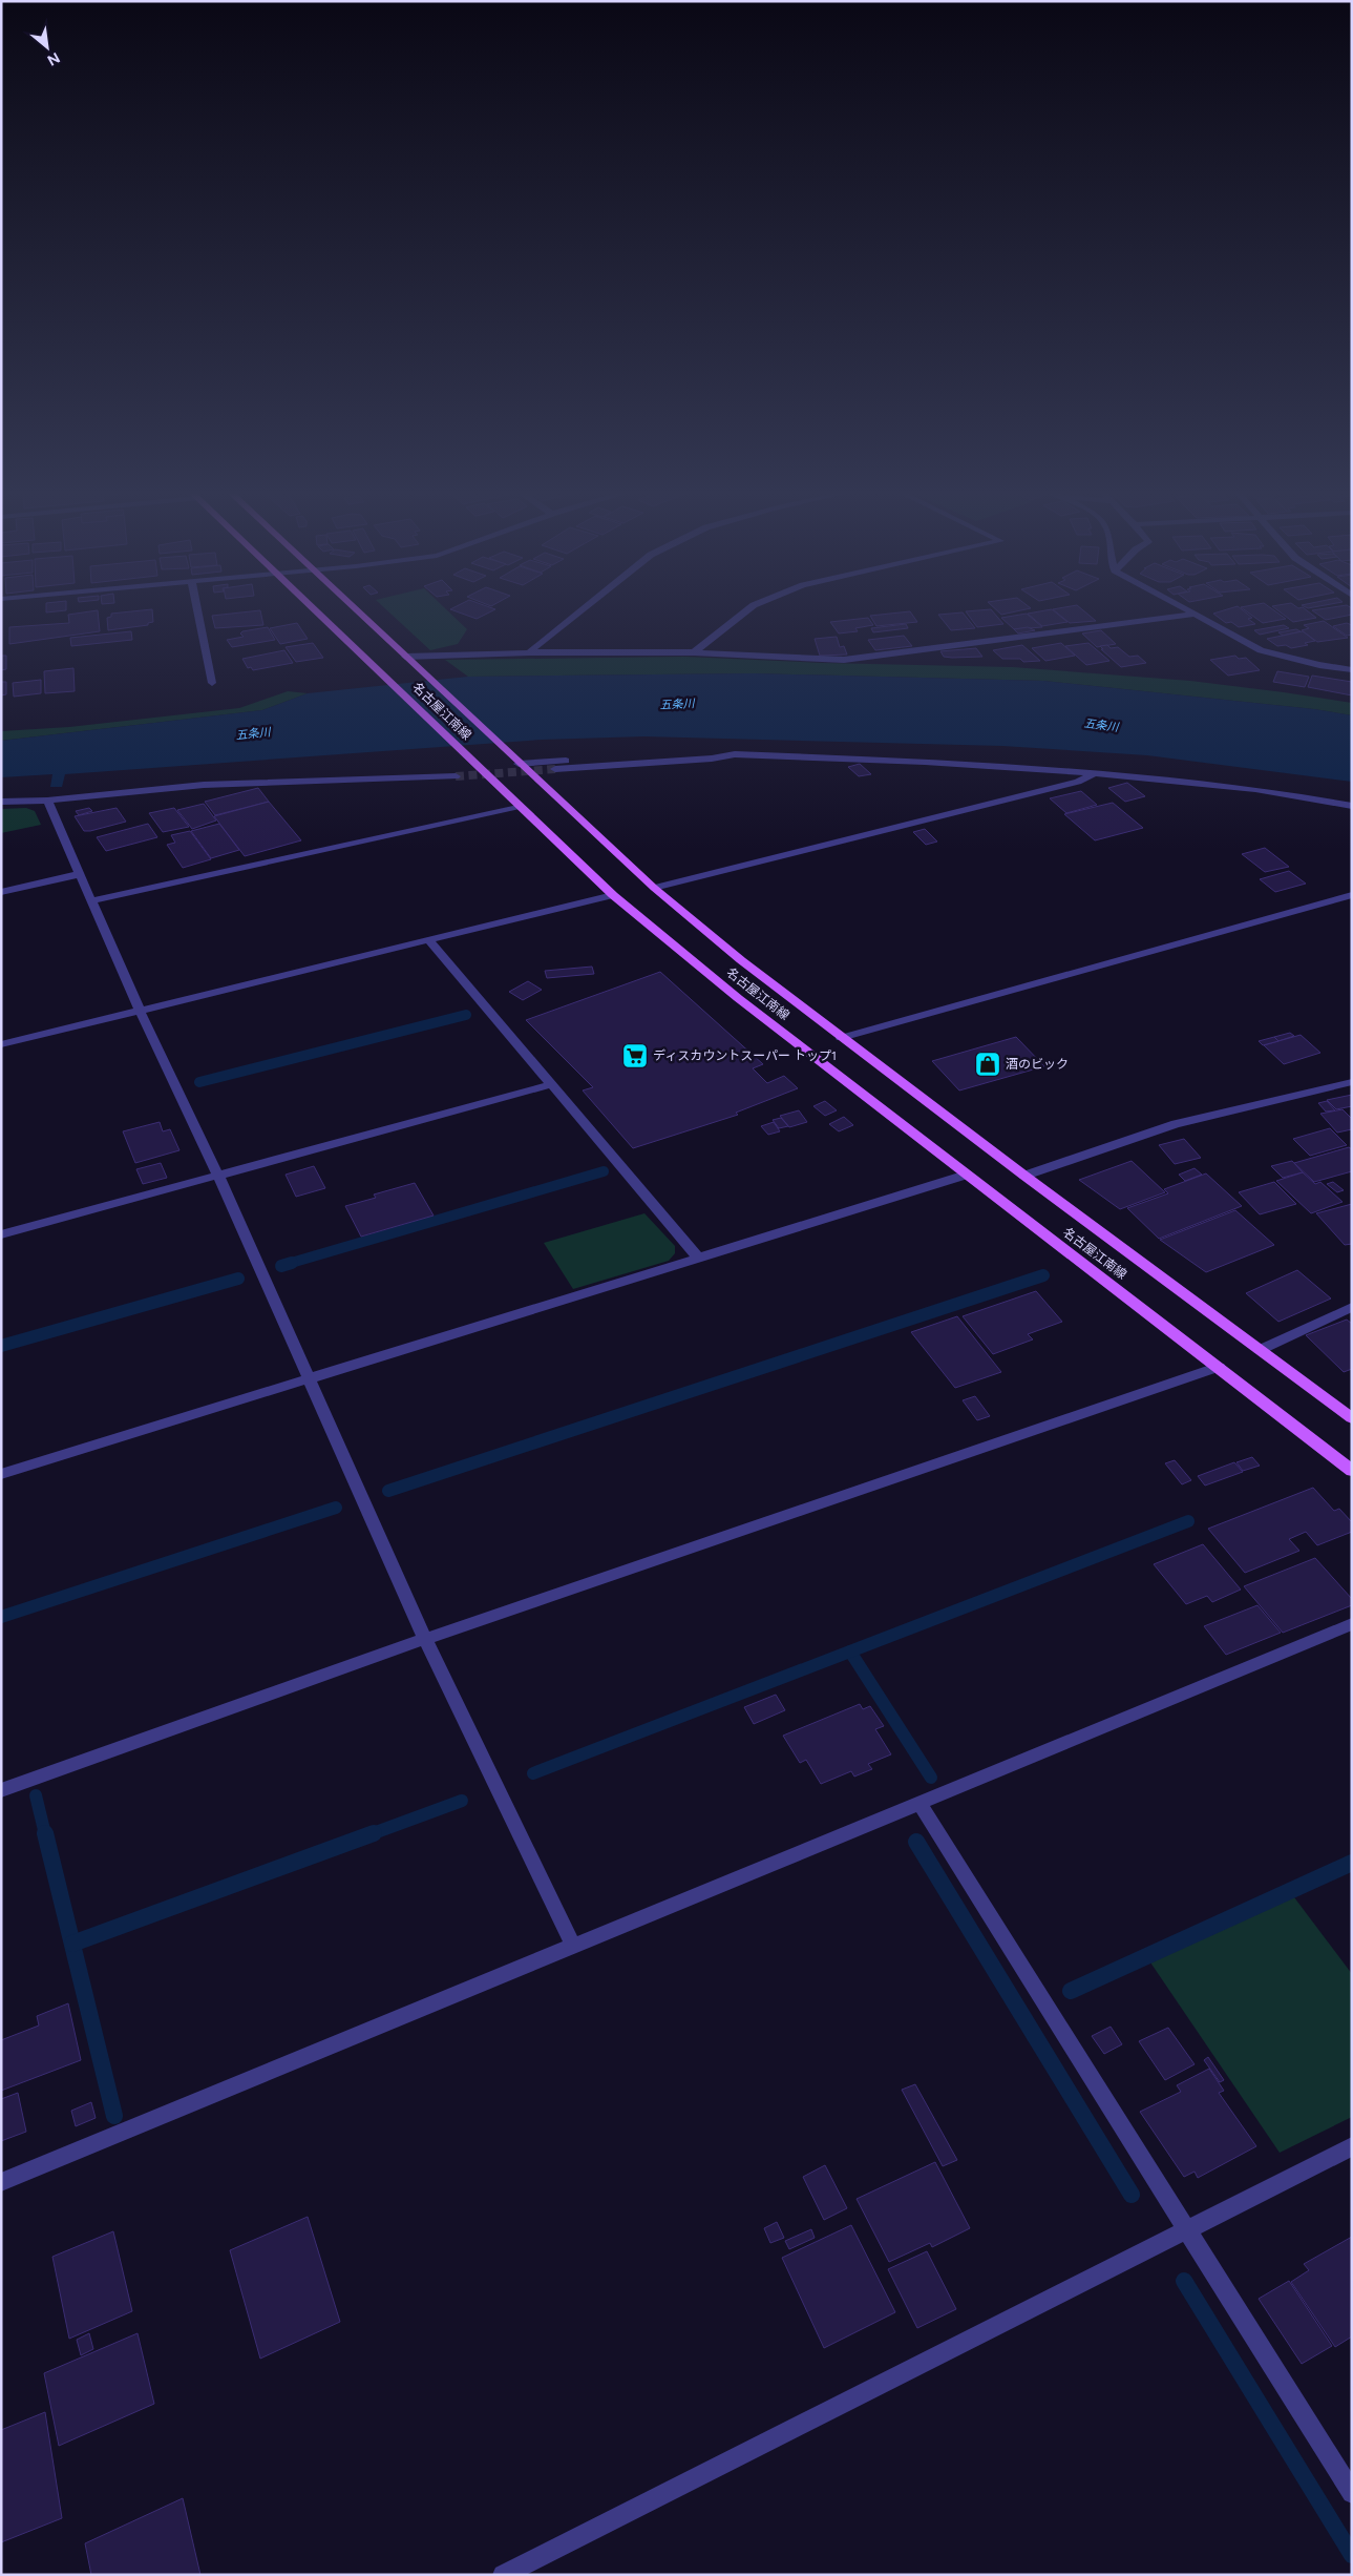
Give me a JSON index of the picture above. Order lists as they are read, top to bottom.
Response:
{
  "streets": {
    "main road": ["名古屋江南線"]
  },
  "water": ["五条川"],
  "places": {
    "supermarket": ["ディスカウントスーパー トップ1"],
    "shop": ["酒のビック"]
  },
  "north": "bottom right"
}
